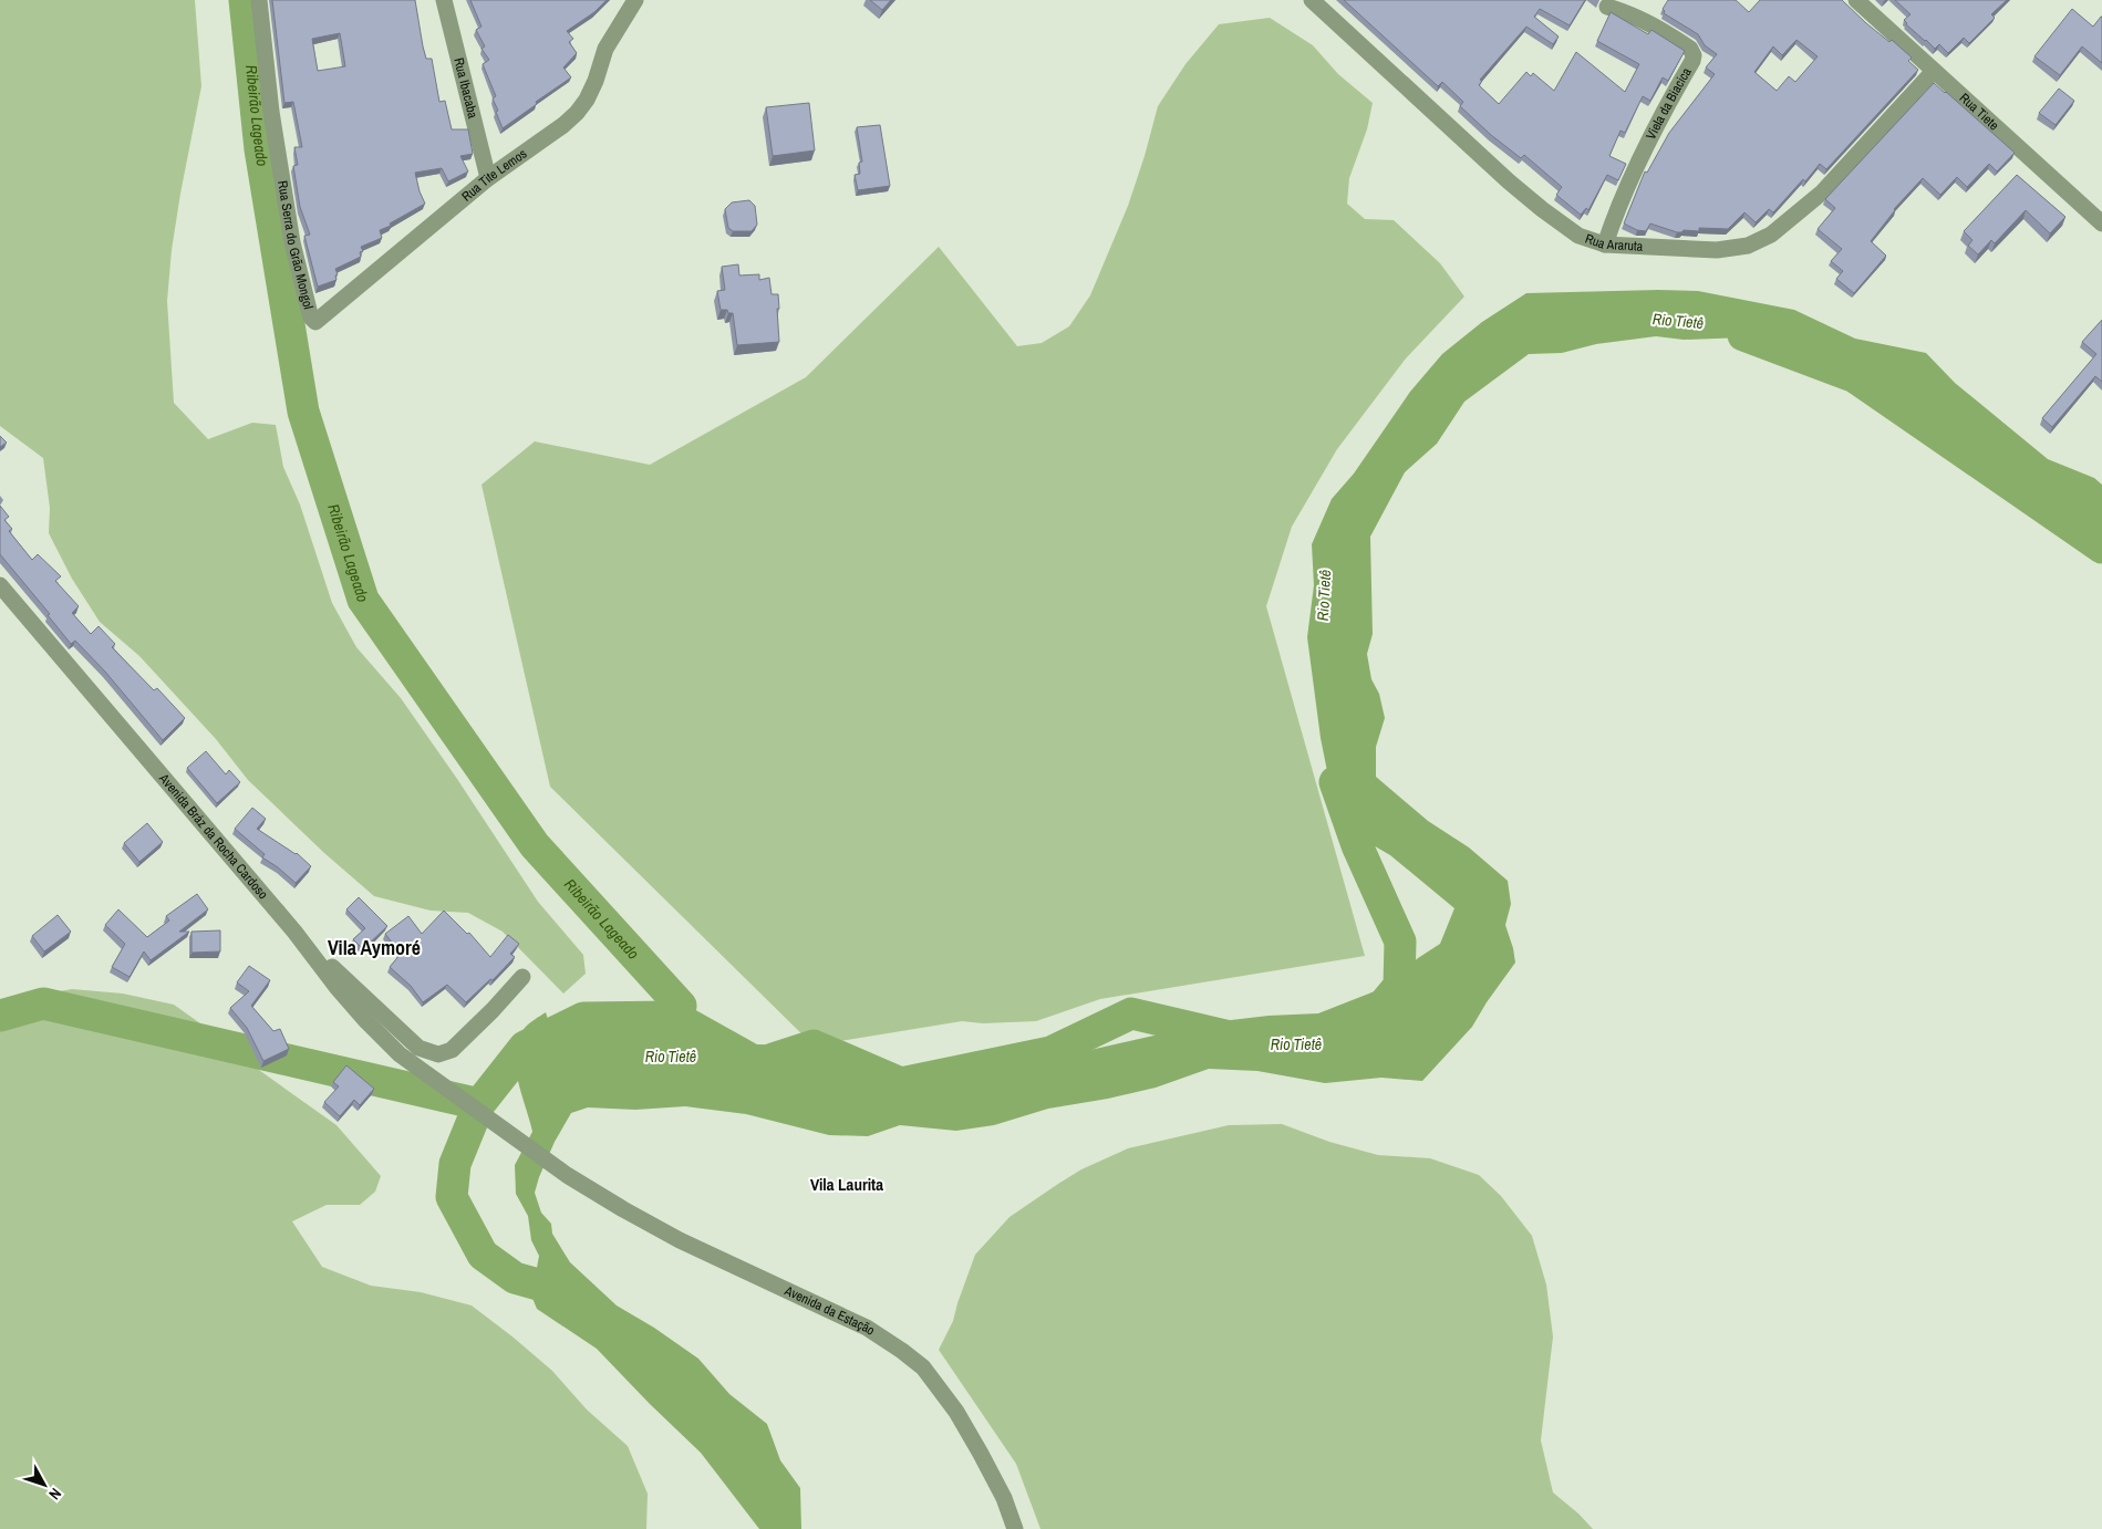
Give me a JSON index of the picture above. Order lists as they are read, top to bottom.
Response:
{
  "streets": {
    "street": [
      "Rua Ibacaba",
      "Viela da Biacica",
      "Rua Tiete",
      "Rua Tite Lemos",
      "Rua Araruta",
      "Rua Serra do Grão Mongol",
      "Avenida Bráz da Rocha Cardoso",
      "Avenida da Estação"
    ]
  },
  "crossings": [
    ["Rua Ibacaba", "Rua Tite Lemos"],
    ["Viela da Biacica", "Rua Araruta"],
    ["Rua Tiete", "Rua Araruta"],
    ["Rua Tite Lemos", "Rua Serra do Grão Mongol"],
    ["Avenida Bráz da Rocha Cardoso", "Avenida da Estação"]
  ],
  "districts": ["Vila Aymoré", "Vila Laurita"],
  "water": ["Ribeirão Lageado", "Rio Tietê"],
  "north": "bottom right"
}
